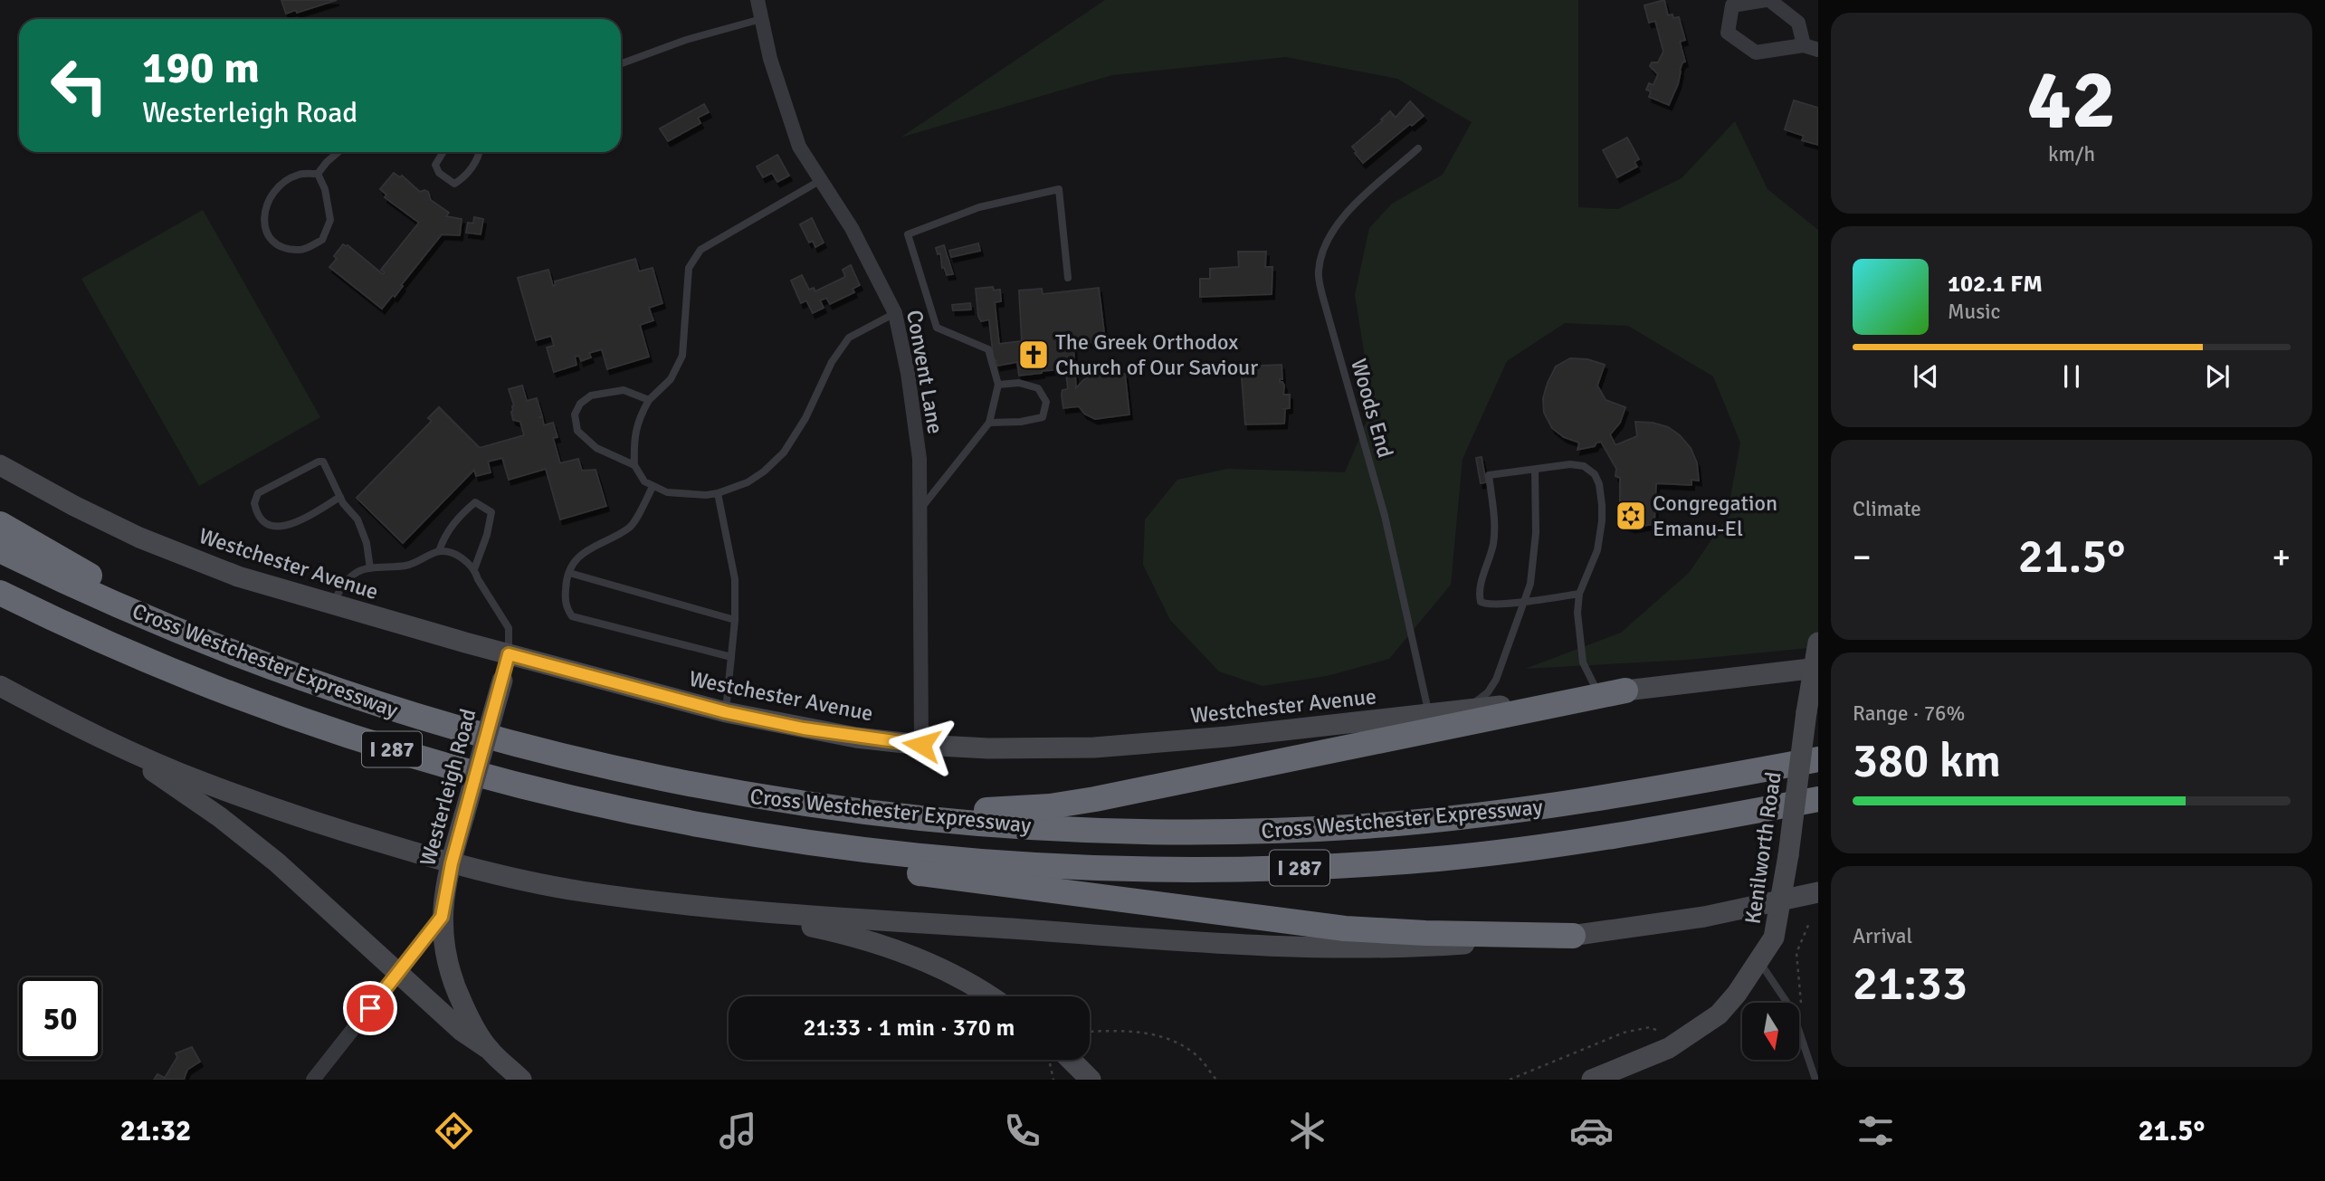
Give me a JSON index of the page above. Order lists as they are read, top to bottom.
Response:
{
  "streets": {
    "highway": ["Cross Westchester Expressway", "I 287"],
    "main road": ["Westchester Avenue", "Westerleigh Road", "Kenilworth Road"],
    "street": ["Convent Lane"],
    "lane": ["Woods End"]
  },
  "crossings": [
    ["Convent Lane", "Westchester Avenue"],
    ["Woods End", "Westchester Avenue"],
    ["Westchester Avenue", "Westerleigh Road"],
    ["Westchester Avenue", "Kenilworth Road"]
  ],
  "places": {
    "church": ["The Greek Orthodox Church of Our Saviour"],
    "synagogue": ["Congregation Emanu-El"]
  },
  "north": "bottom",
  "page": {
    "tile": [
      ["42", "km/h"],
      "Climate",
      ["Range · 76%", "380 km"],
      ["Arrival", "21:33"]
    ],
    "turn": ["190 m", "Westerleigh Road"],
    "song": ["102.1 FM", "Music"],
    "heat": ["−", "21.5°", "+"],
    "limit": "50",
    "trip": "21:33 · 1 min · 370 m",
    "tabs": ["21:32", "21.5°"]
  }
}
